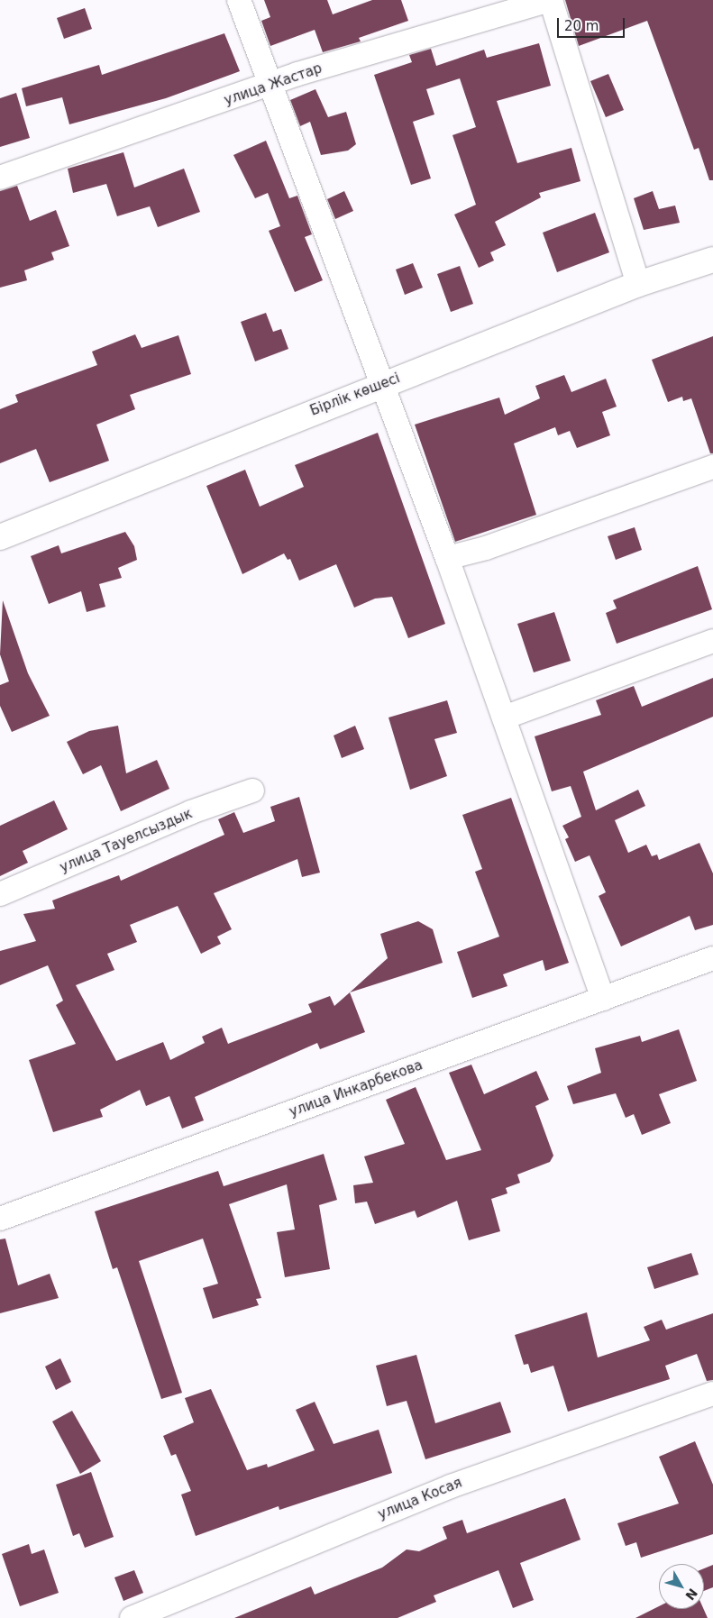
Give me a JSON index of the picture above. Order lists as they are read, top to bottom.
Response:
{
  "streets": {
    "main road": ["Бірлік көшесі"],
    "street": [
      "улица Жастар",
      "улица Тауелсыздык",
      "улица Инкарбекова",
      "улица Косая"
    ]
  },
  "scale_bar": "20 m",
  "north": "bottom right"
}
